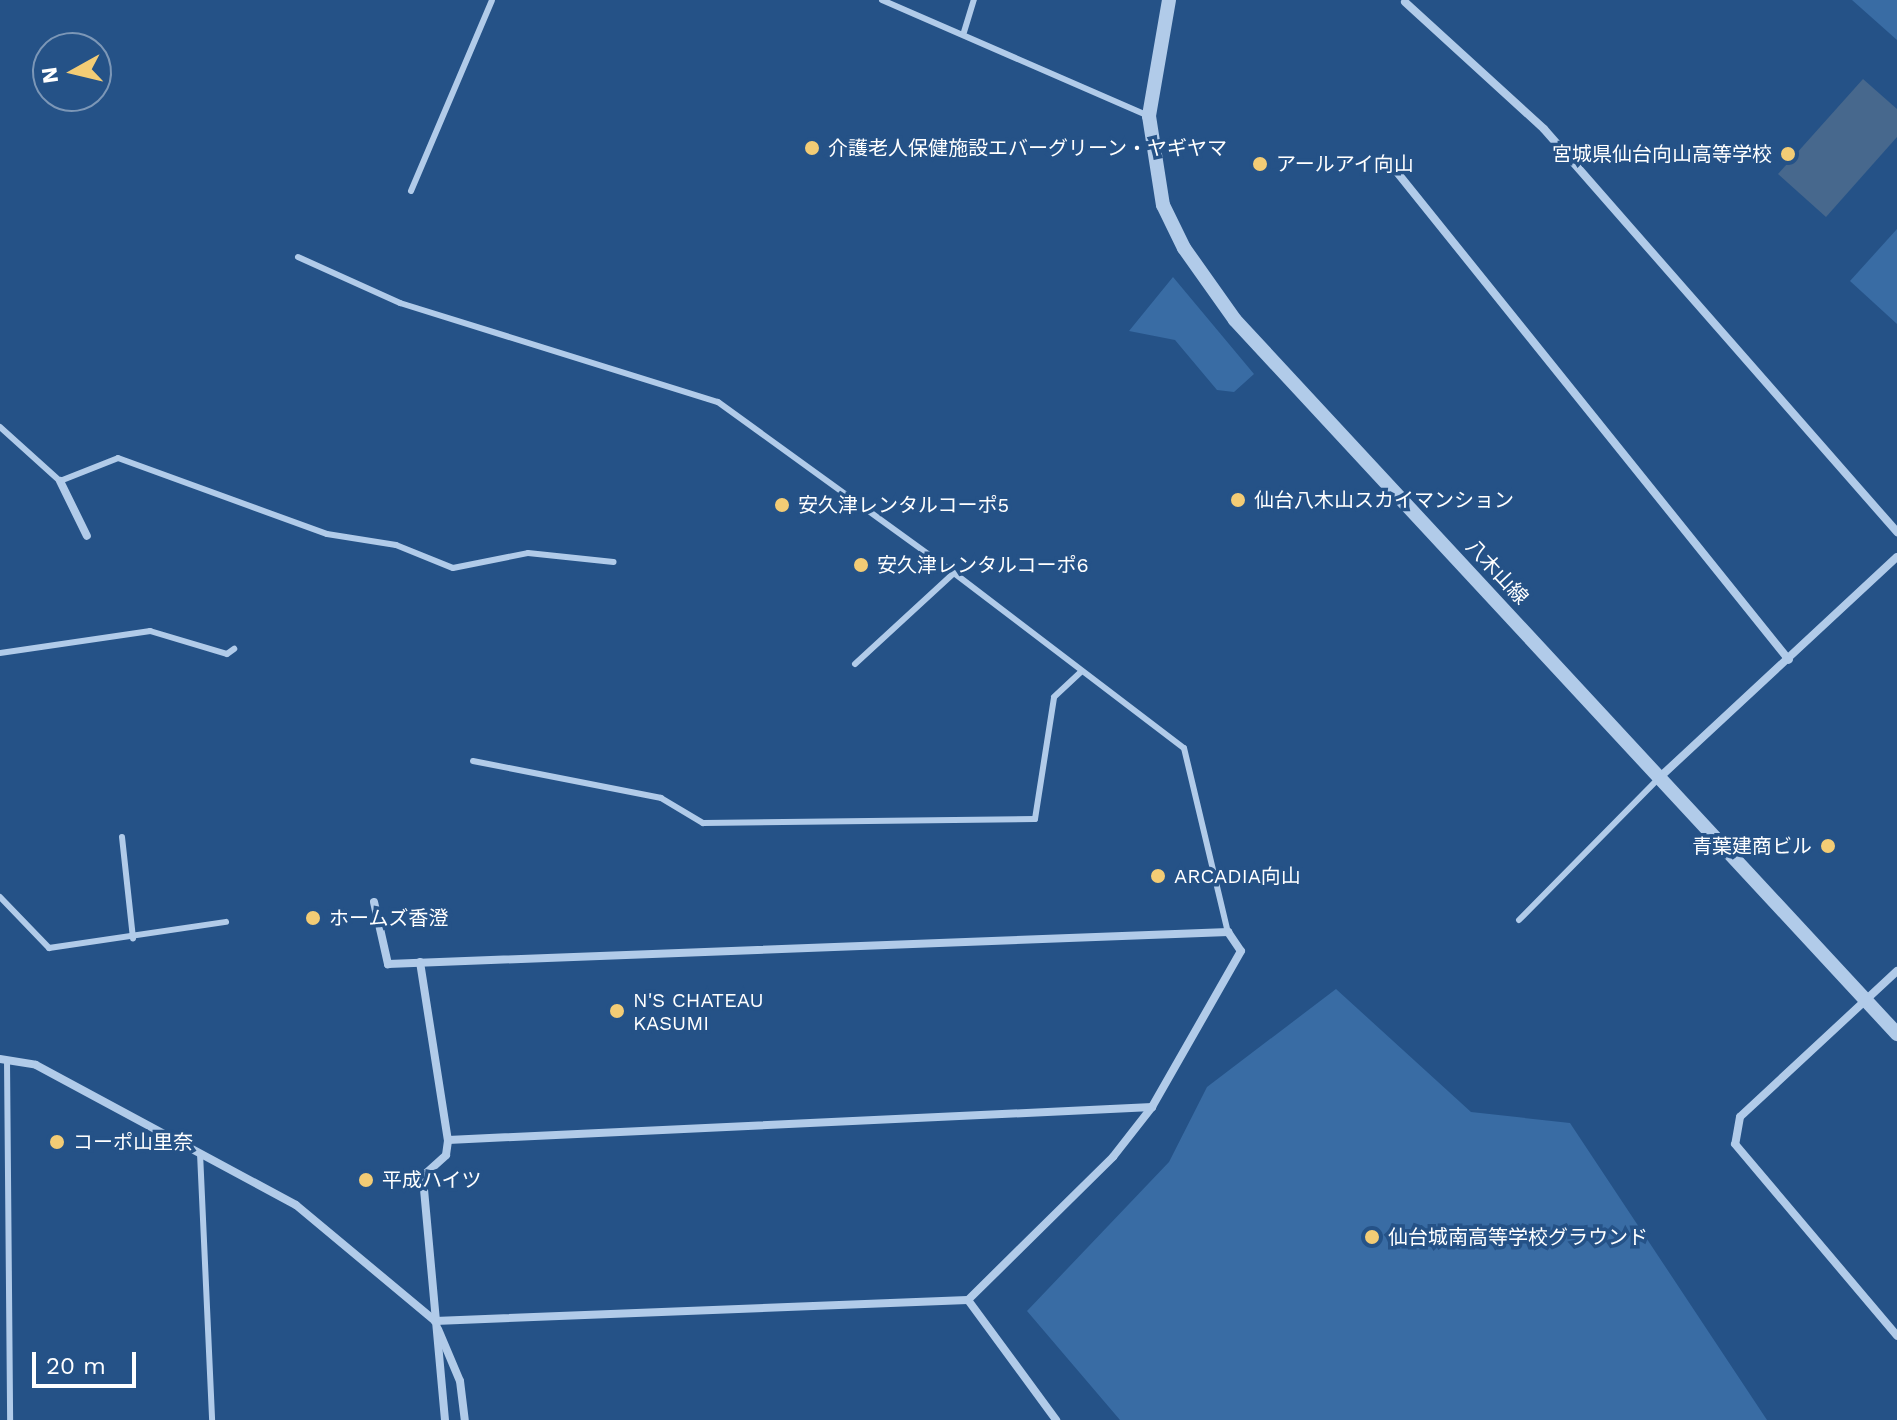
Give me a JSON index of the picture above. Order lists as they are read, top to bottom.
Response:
{
  "streets": {
    "street": ["八木山線"]
  },
  "places": [
    "介護老人保健施設エバーグリーン・ヤギヤマ",
    "宮城県仙台向山高等学校",
    "アールアイ向山",
    "仙台八木山スカイマンション",
    "安久津レンタルコーポ5",
    "安久津レンタルコーポ6",
    "青葉建商ビル",
    "ARCADIA向山",
    "ホームズ香澄",
    "N'S CHATEAU KASUMI",
    "コーポ山里奈",
    "平成ハイツ",
    "仙台城南高等学校グラウンド"
  ],
  "scale_bar": "20 m",
  "north": "left"
}
